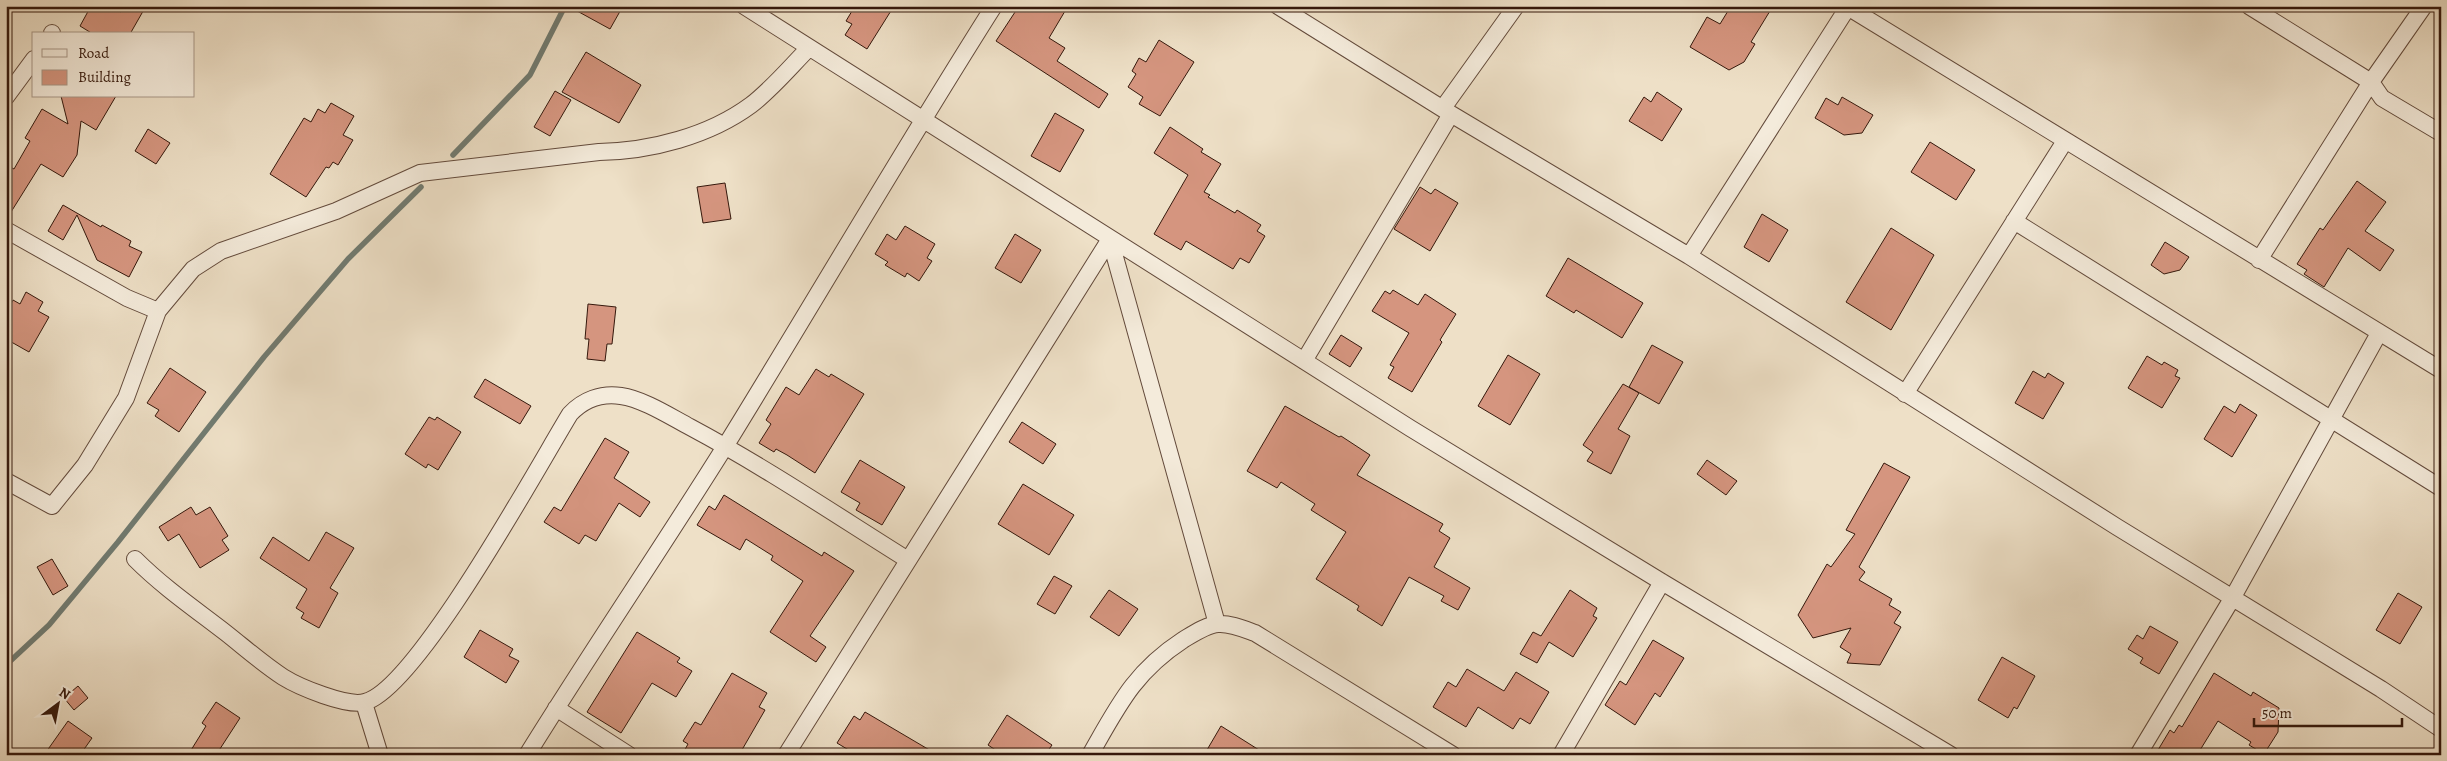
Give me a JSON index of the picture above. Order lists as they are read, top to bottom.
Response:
{
  "legend": ["Road", "Building"],
  "scale_bar": "50 m",
  "north": "top right"
}
